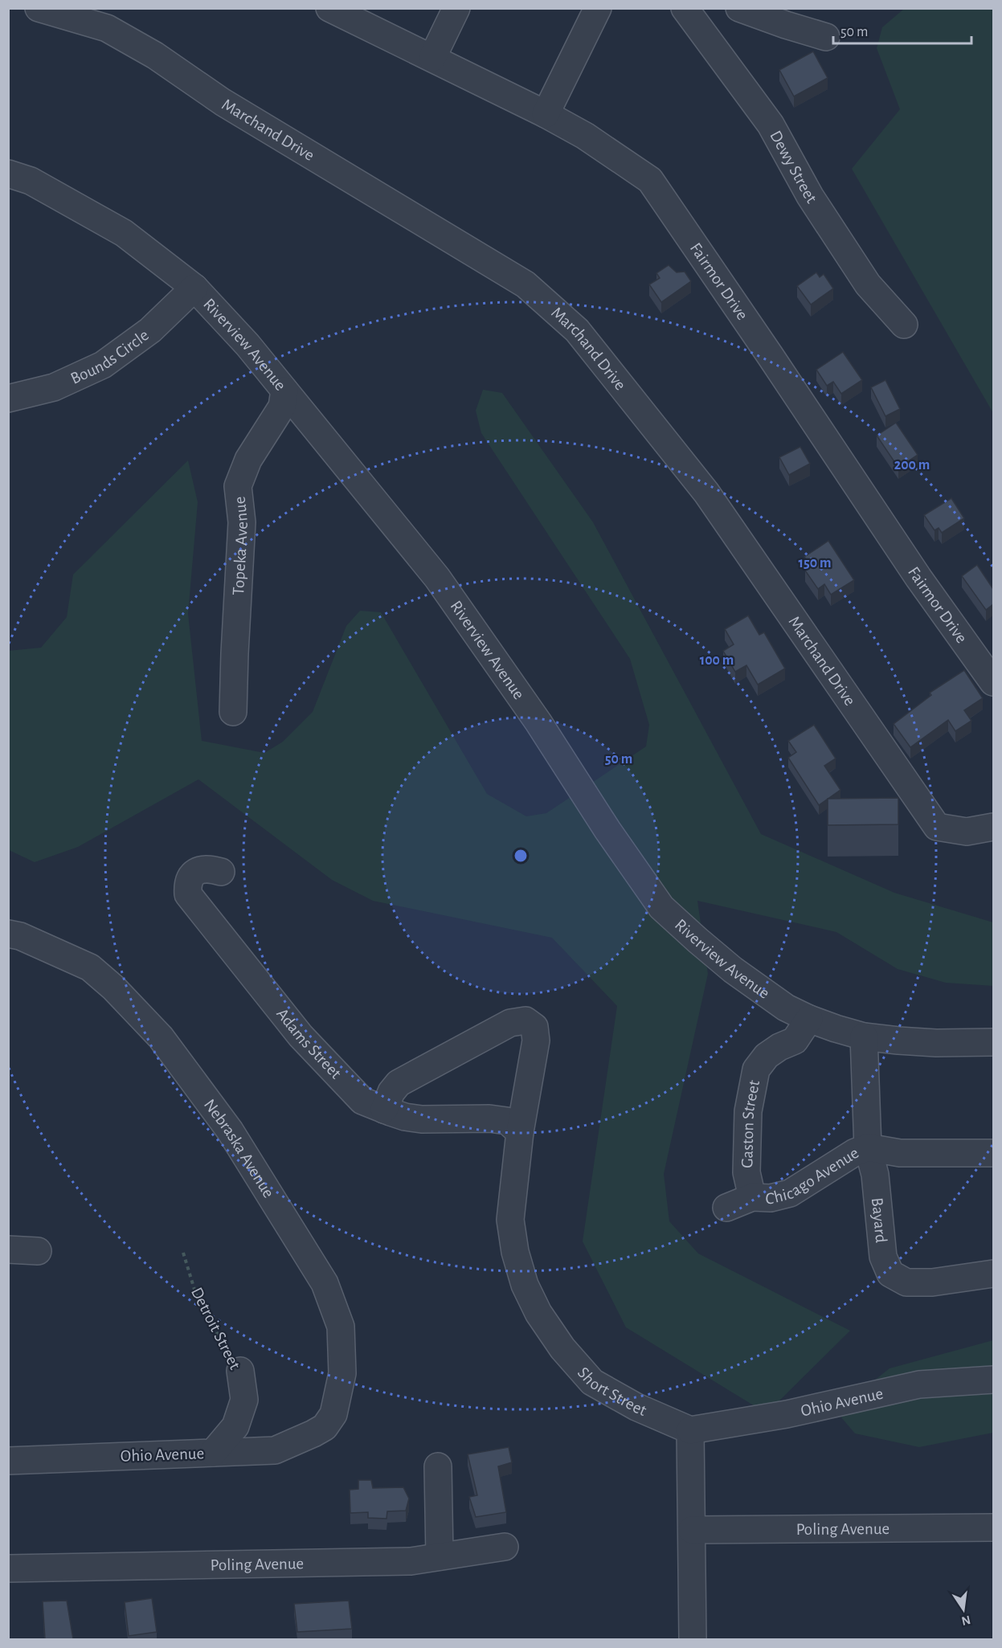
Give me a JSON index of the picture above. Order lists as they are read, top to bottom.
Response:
{
  "streets": {
    "street": [
      "Marchand Drive",
      "Dewy Street",
      "Fairmor Drive",
      "Riverview Avenue",
      "Bounds Circle",
      "Topeka Avenue",
      "Adams Street",
      "Gaston Street",
      "Nebraska Avenue",
      "Chicago Avenue",
      "Bayard",
      "Detroit Street",
      "Short Street",
      "Ohio Avenue",
      "Poling Avenue"
    ]
  },
  "crossings": [
    ["Riverview Avenue", "Bounds Circle"],
    ["Riverview Avenue", "Topeka Avenue"],
    ["Riverview Avenue", "Gaston Street"],
    ["Riverview Avenue", "Bayard"],
    ["Adams Street", "Short Street"],
    ["Gaston Street", "Chicago Avenue"],
    ["Nebraska Avenue", "Ohio Avenue"],
    ["Chicago Avenue", "Bayard"],
    ["Detroit Street", "Ohio Avenue"],
    ["Short Street", "Ohio Avenue"]
  ],
  "scale_bar": "50 m",
  "north": "bottom",
  "rings": [
    "200 m",
    "150 m",
    "100 m",
    "50 m"
  ]
}
